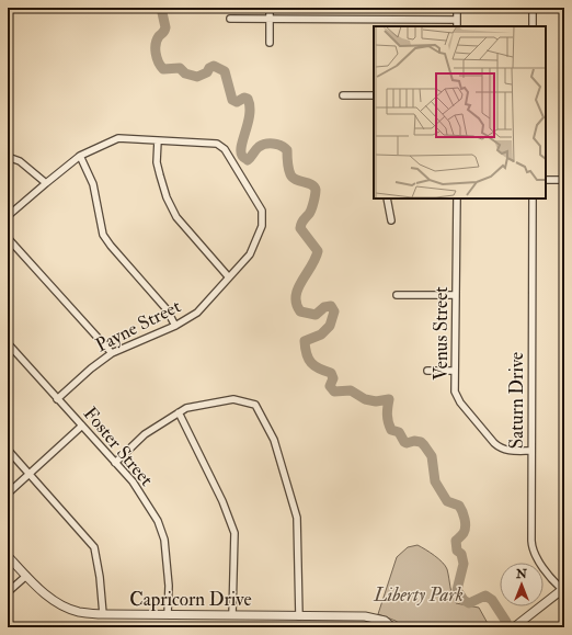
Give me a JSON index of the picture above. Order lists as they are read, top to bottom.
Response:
{
  "streets": {
    "street": [
      "Payne Street",
      "Venus Street",
      "Saturn Drive",
      "Foster Street",
      "Capricorn Drive"
    ]
  },
  "crossings": [
    ["Payne Street", "Foster Street"],
    ["Venus Street", "Saturn Drive"],
    ["Foster Street", "Capricorn Drive"]
  ],
  "parks": ["Liberty Park"],
  "north": "top"
}
